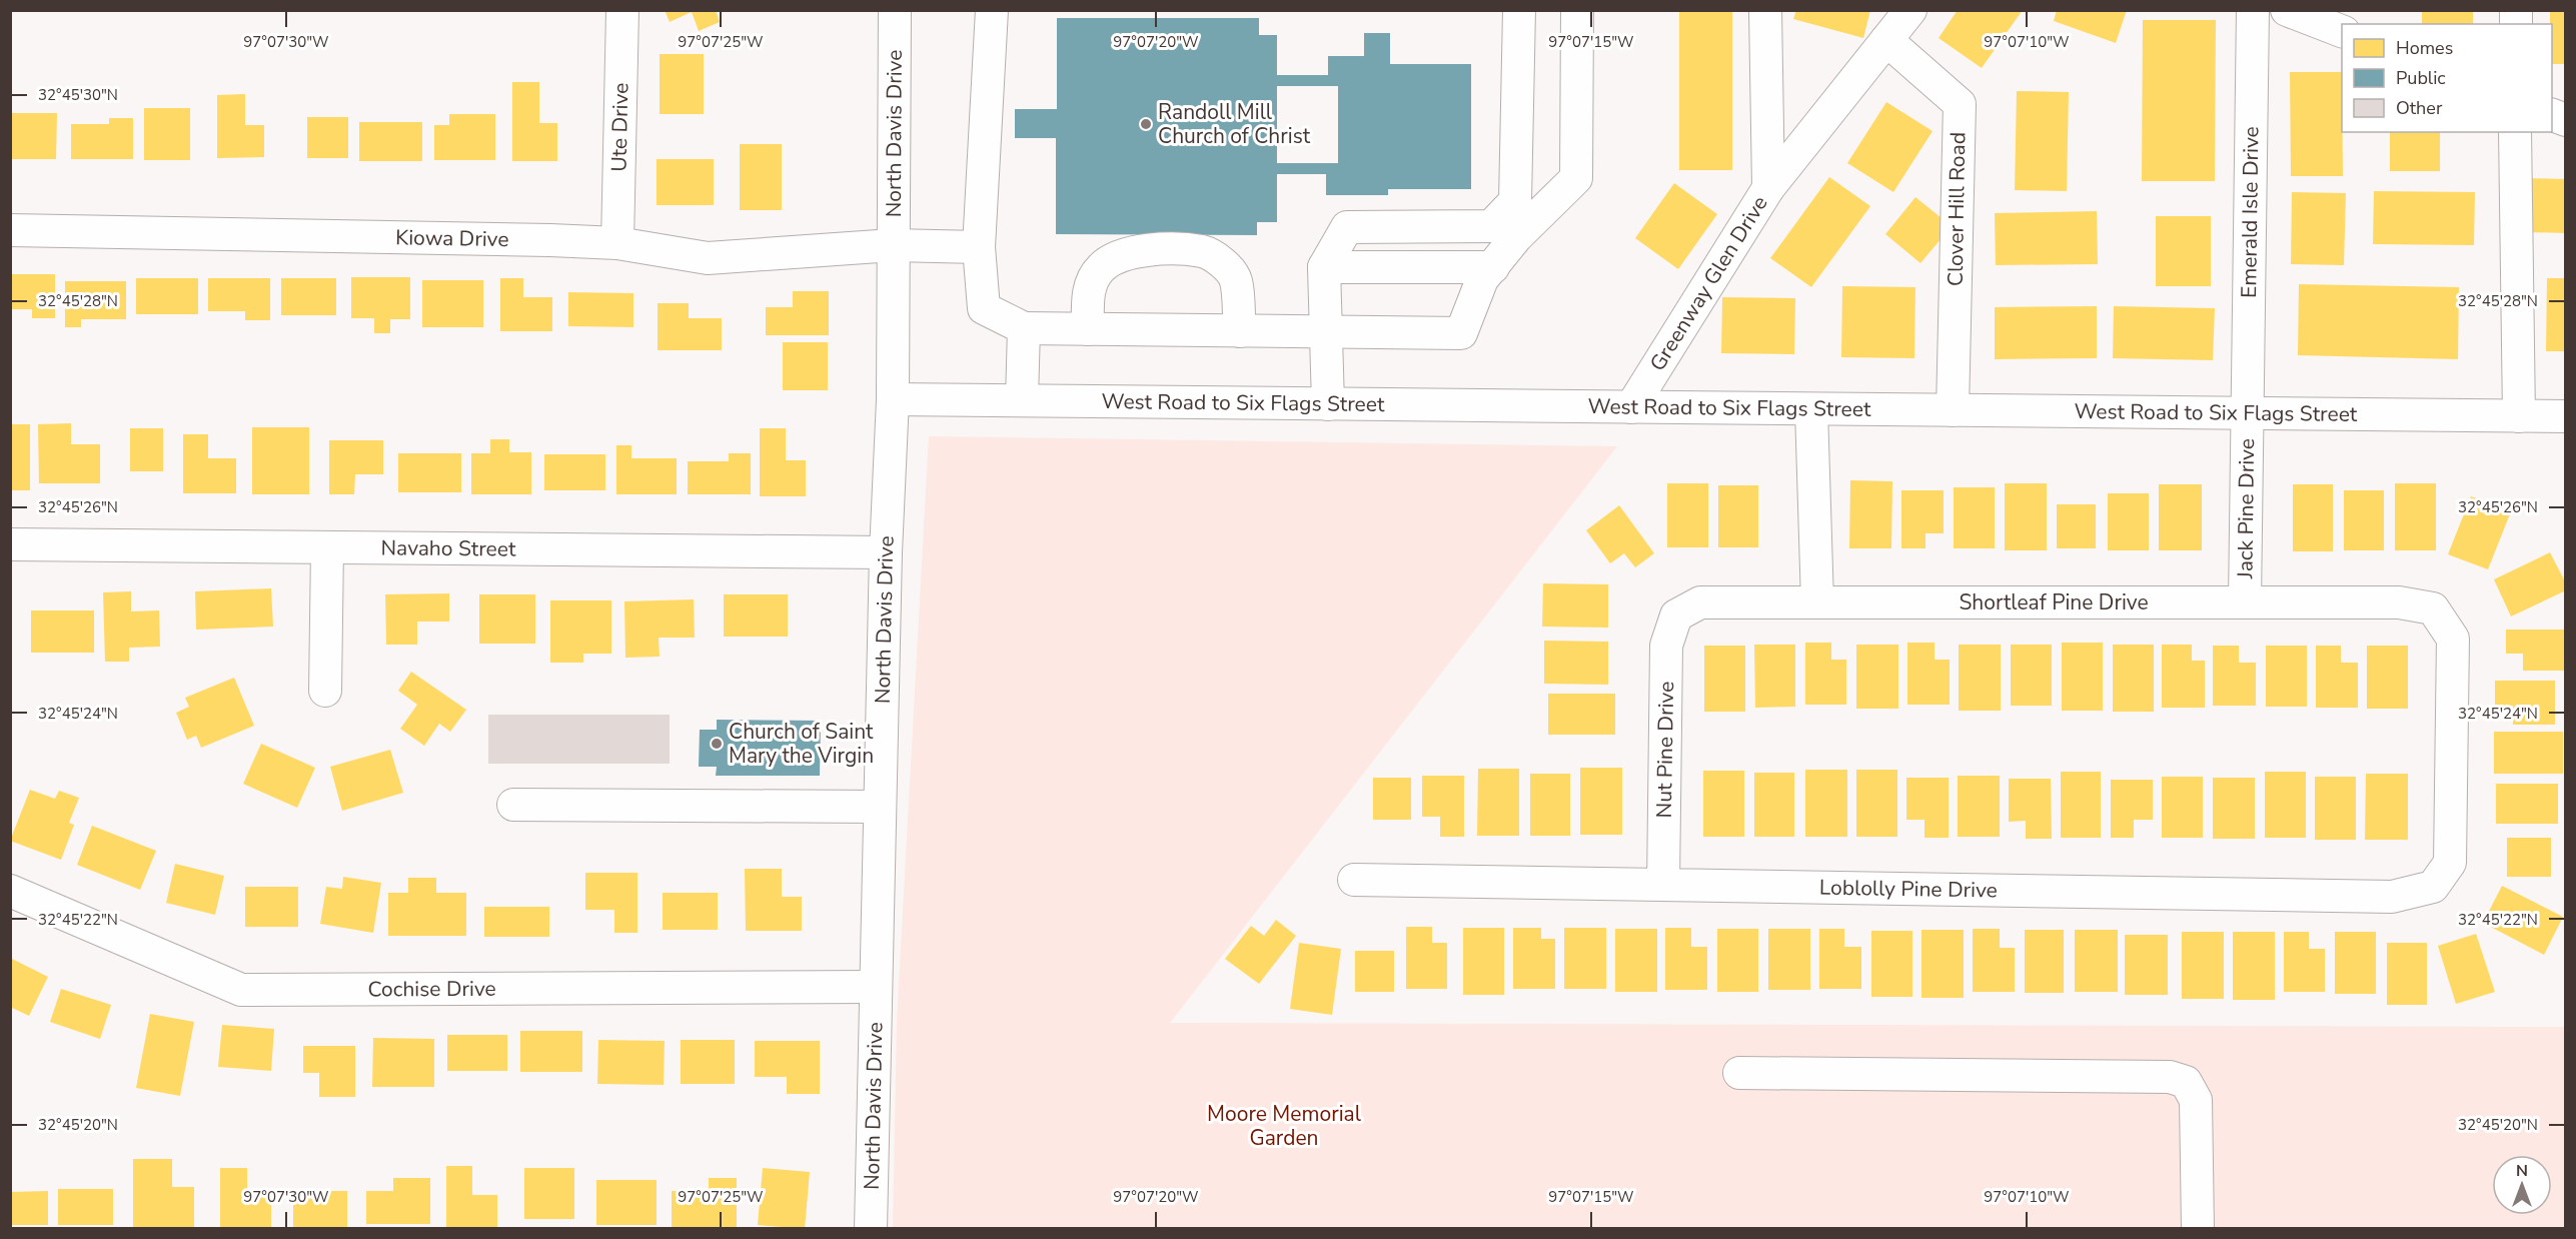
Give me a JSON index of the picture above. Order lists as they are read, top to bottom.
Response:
{
  "streets": {
    "street": [
      "Ute Drive",
      "North Davis Drive",
      "Clover Hill Road",
      "Emerald Isle Drive",
      "Kiowa Drive",
      "Greenway Glen Drive",
      "West Road to Six Flags Street",
      "Jack Pine Drive",
      "Navaho Street",
      "Shortleaf Pine Drive",
      "Nut Pine Drive",
      "Loblolly Pine Drive",
      "Cochise Drive"
    ]
  },
  "crossings": [
    ["Ute Drive", "Kiowa Drive"],
    ["North Davis Drive", "Kiowa Drive"],
    ["North Davis Drive", "West Road to Six Flags Street"],
    ["North Davis Drive", "Navaho Street"],
    ["North Davis Drive", "Cochise Drive"],
    ["Clover Hill Road", "West Road to Six Flags Street"],
    ["Emerald Isle Drive", "West Road to Six Flags Street"],
    ["Emerald Isle Drive", "Jack Pine Drive"],
    ["Greenway Glen Drive", "West Road to Six Flags Street"],
    ["West Road to Six Flags Street", "Jack Pine Drive"],
    ["Jack Pine Drive", "Shortleaf Pine Drive"],
    ["Shortleaf Pine Drive", "Nut Pine Drive"],
    ["Shortleaf Pine Drive", "Loblolly Pine Drive"],
    ["Nut Pine Drive", "Loblolly Pine Drive"]
  ],
  "parks": ["Moore Memorial Garden"],
  "places": ["Randoll Mill Church of Christ", "Church of Saint Mary the Virgin"],
  "legend": ["Homes", "Public", "Other"],
  "north": "top",
  "coordinates": [
    "97°07'30\"W",
    "97°07'25\"W",
    "97°07'20\"W",
    "97°07'15\"W",
    "97°07'10\"W",
    "32°45'30\"N",
    "32°45'28\"N",
    "32°45'26\"N",
    "32°45'24\"N",
    "32°45'22\"N",
    "32°45'20\"N"
  ]
}
